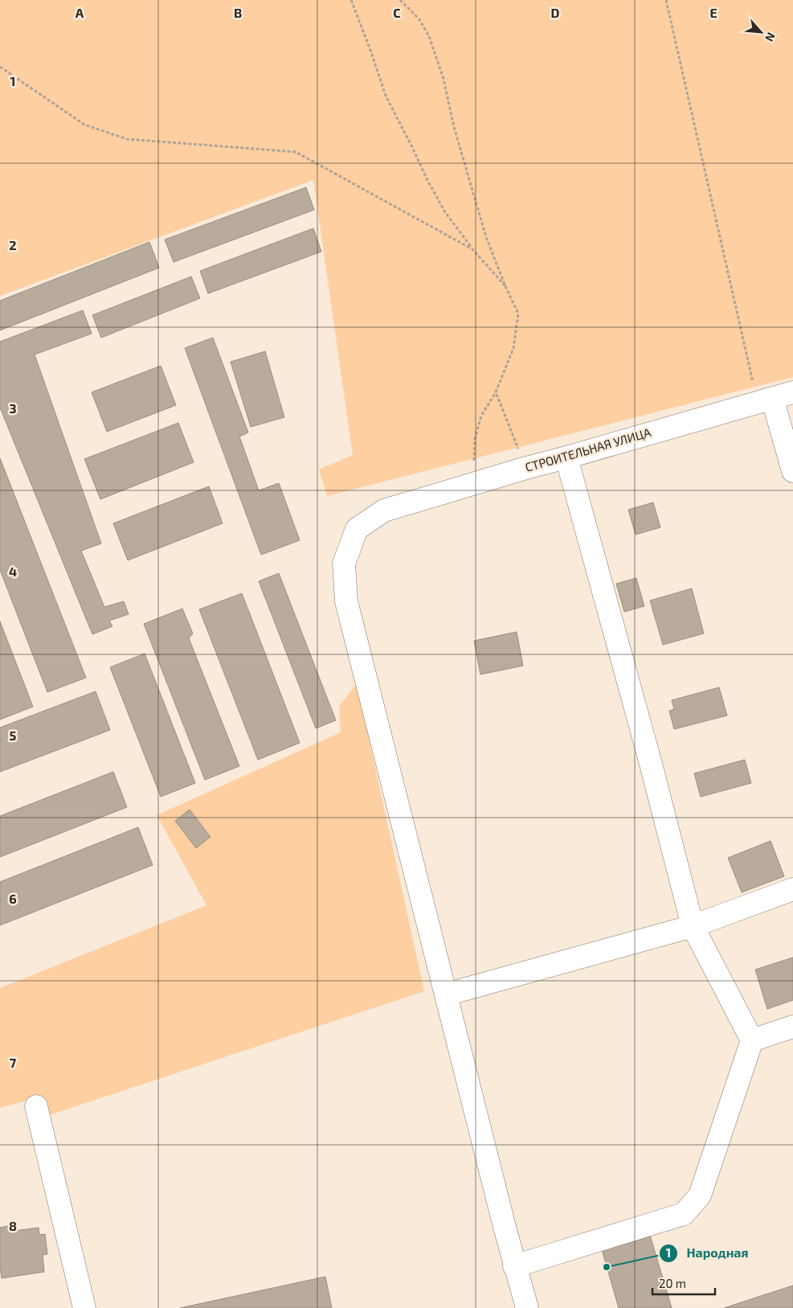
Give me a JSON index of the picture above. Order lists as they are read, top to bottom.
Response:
{
  "streets": {
    "street": ["СТРОИТЕЛЬНАЯ УЛИЦА"]
  },
  "places": ["Народная"],
  "scale_bar": "20 m",
  "north": "bottom right",
  "grid": {
    "columns": [
      "A",
      "B",
      "C",
      "D",
      "E"
    ],
    "rows": [
      "1",
      "2",
      "3",
      "4",
      "5",
      "6",
      "7",
      "8"
    ]
  }
}
